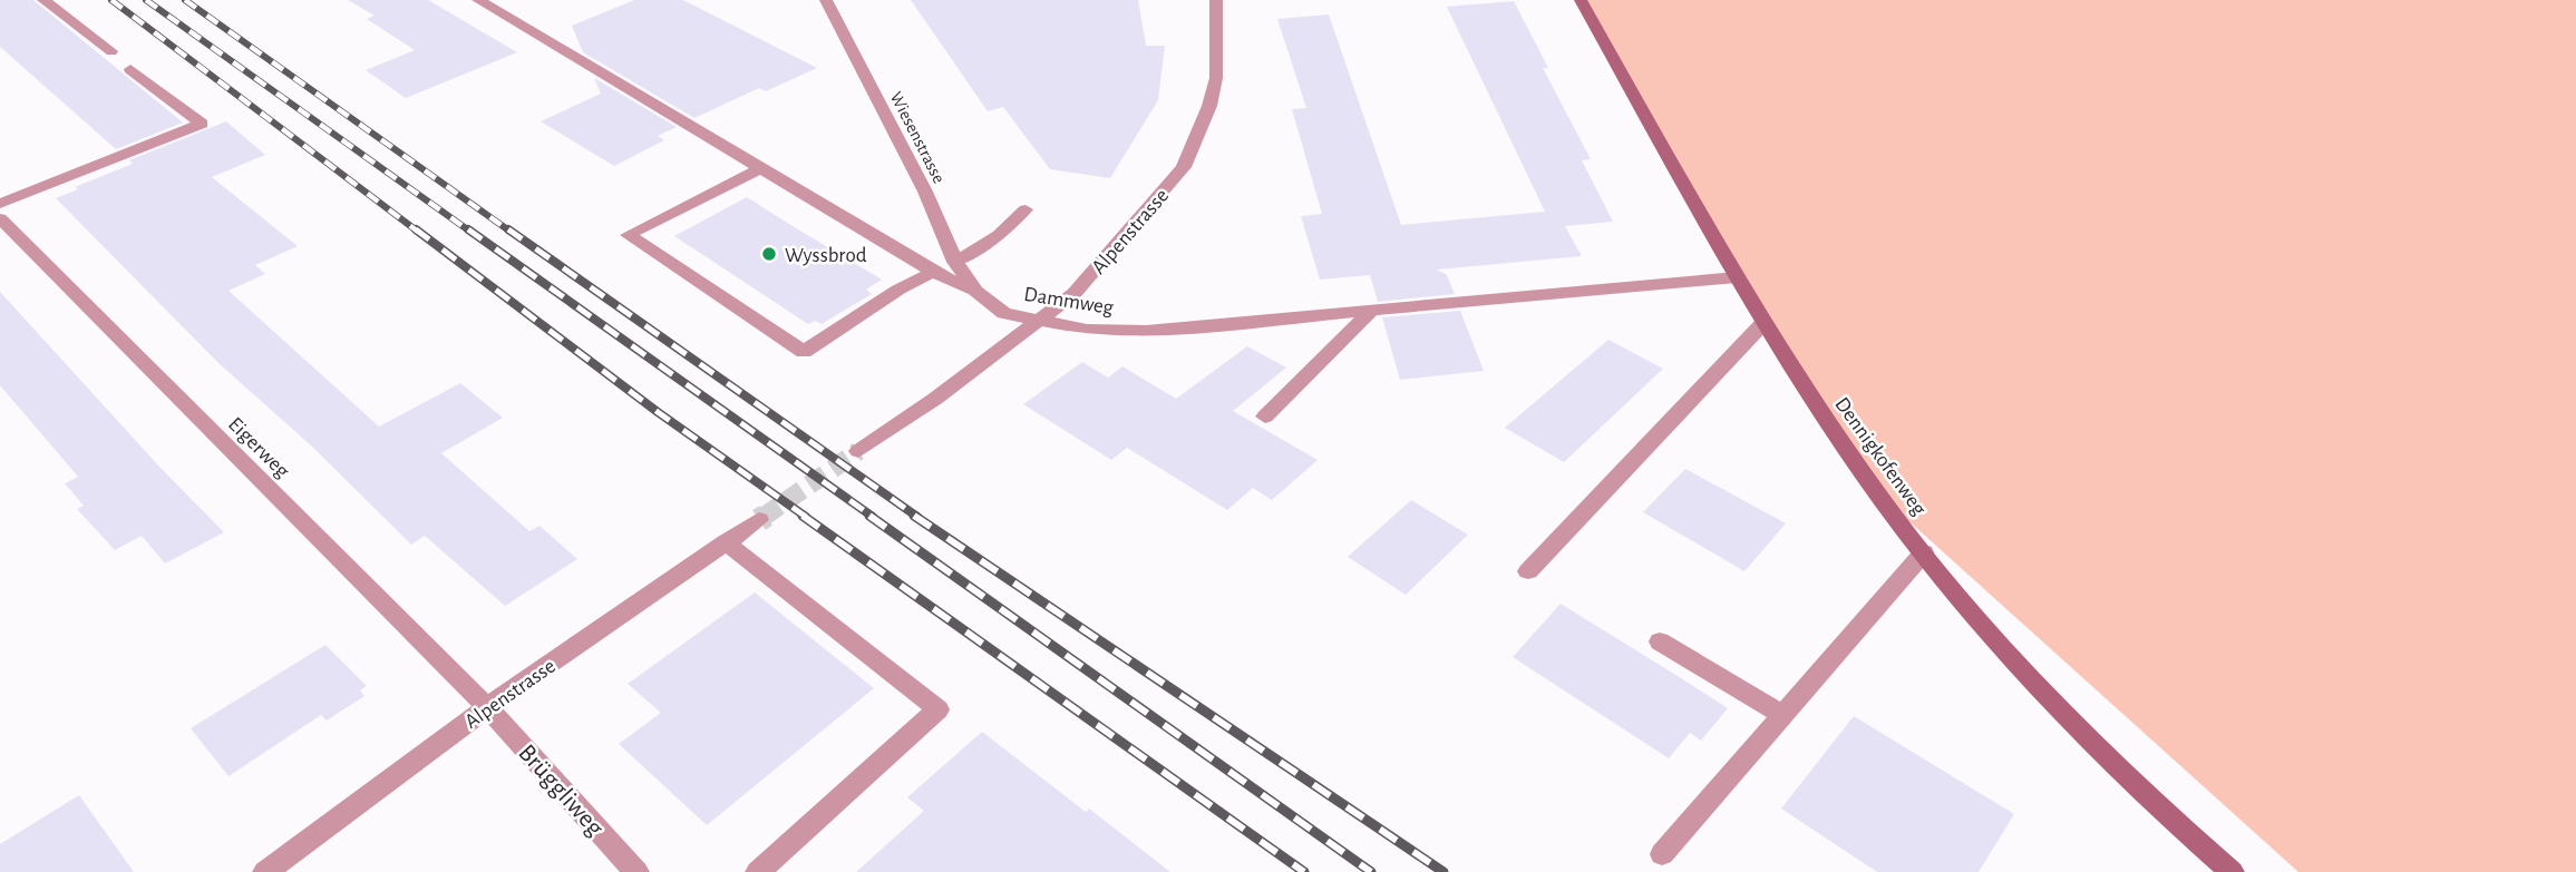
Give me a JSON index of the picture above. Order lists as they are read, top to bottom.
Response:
{
  "streets": {
    "street": [
      "Wiesenstrasse",
      "Alpenstrasse",
      "Dammweg",
      "Eigerweg",
      "Dennigkofenweg",
      "Brüggliweg"
    ]
  },
  "crossings": [
    ["Wiesenstrasse", "Dammweg"],
    ["Alpenstrasse", "Dammweg"],
    ["Alpenstrasse", "Eigerweg"],
    ["Alpenstrasse", "Brüggliweg"],
    ["Dammweg", "Dennigkofenweg"],
    ["Eigerweg", "Brüggliweg"]
  ],
  "places": ["Wyssbrod"]
}
